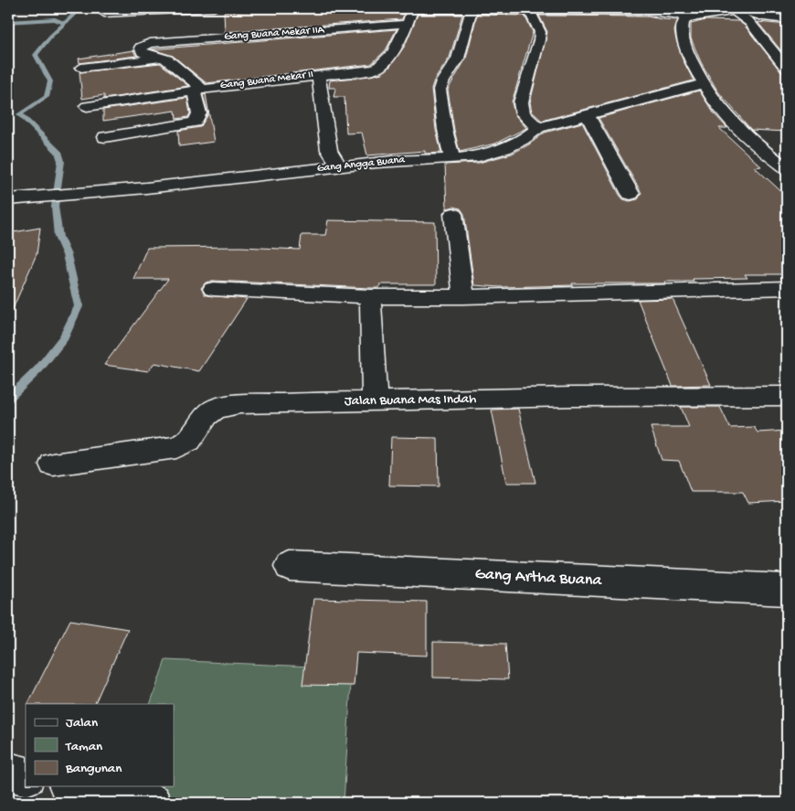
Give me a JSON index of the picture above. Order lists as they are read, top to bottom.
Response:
{
  "streets": {
    "street": [
      "Gang Buana Mekar IIA",
      "Gang Buana Mekar II",
      "Gang Angga Buana",
      "Jalan Buana Mas Indah",
      "Gang Artha Buana"
    ]
  },
  "crossings": [
    ["Gang Buana Mekar IIA", "Gang Buana Mekar II"]
  ],
  "legend": ["Jalan", "Taman", "Bangunan"]
}
